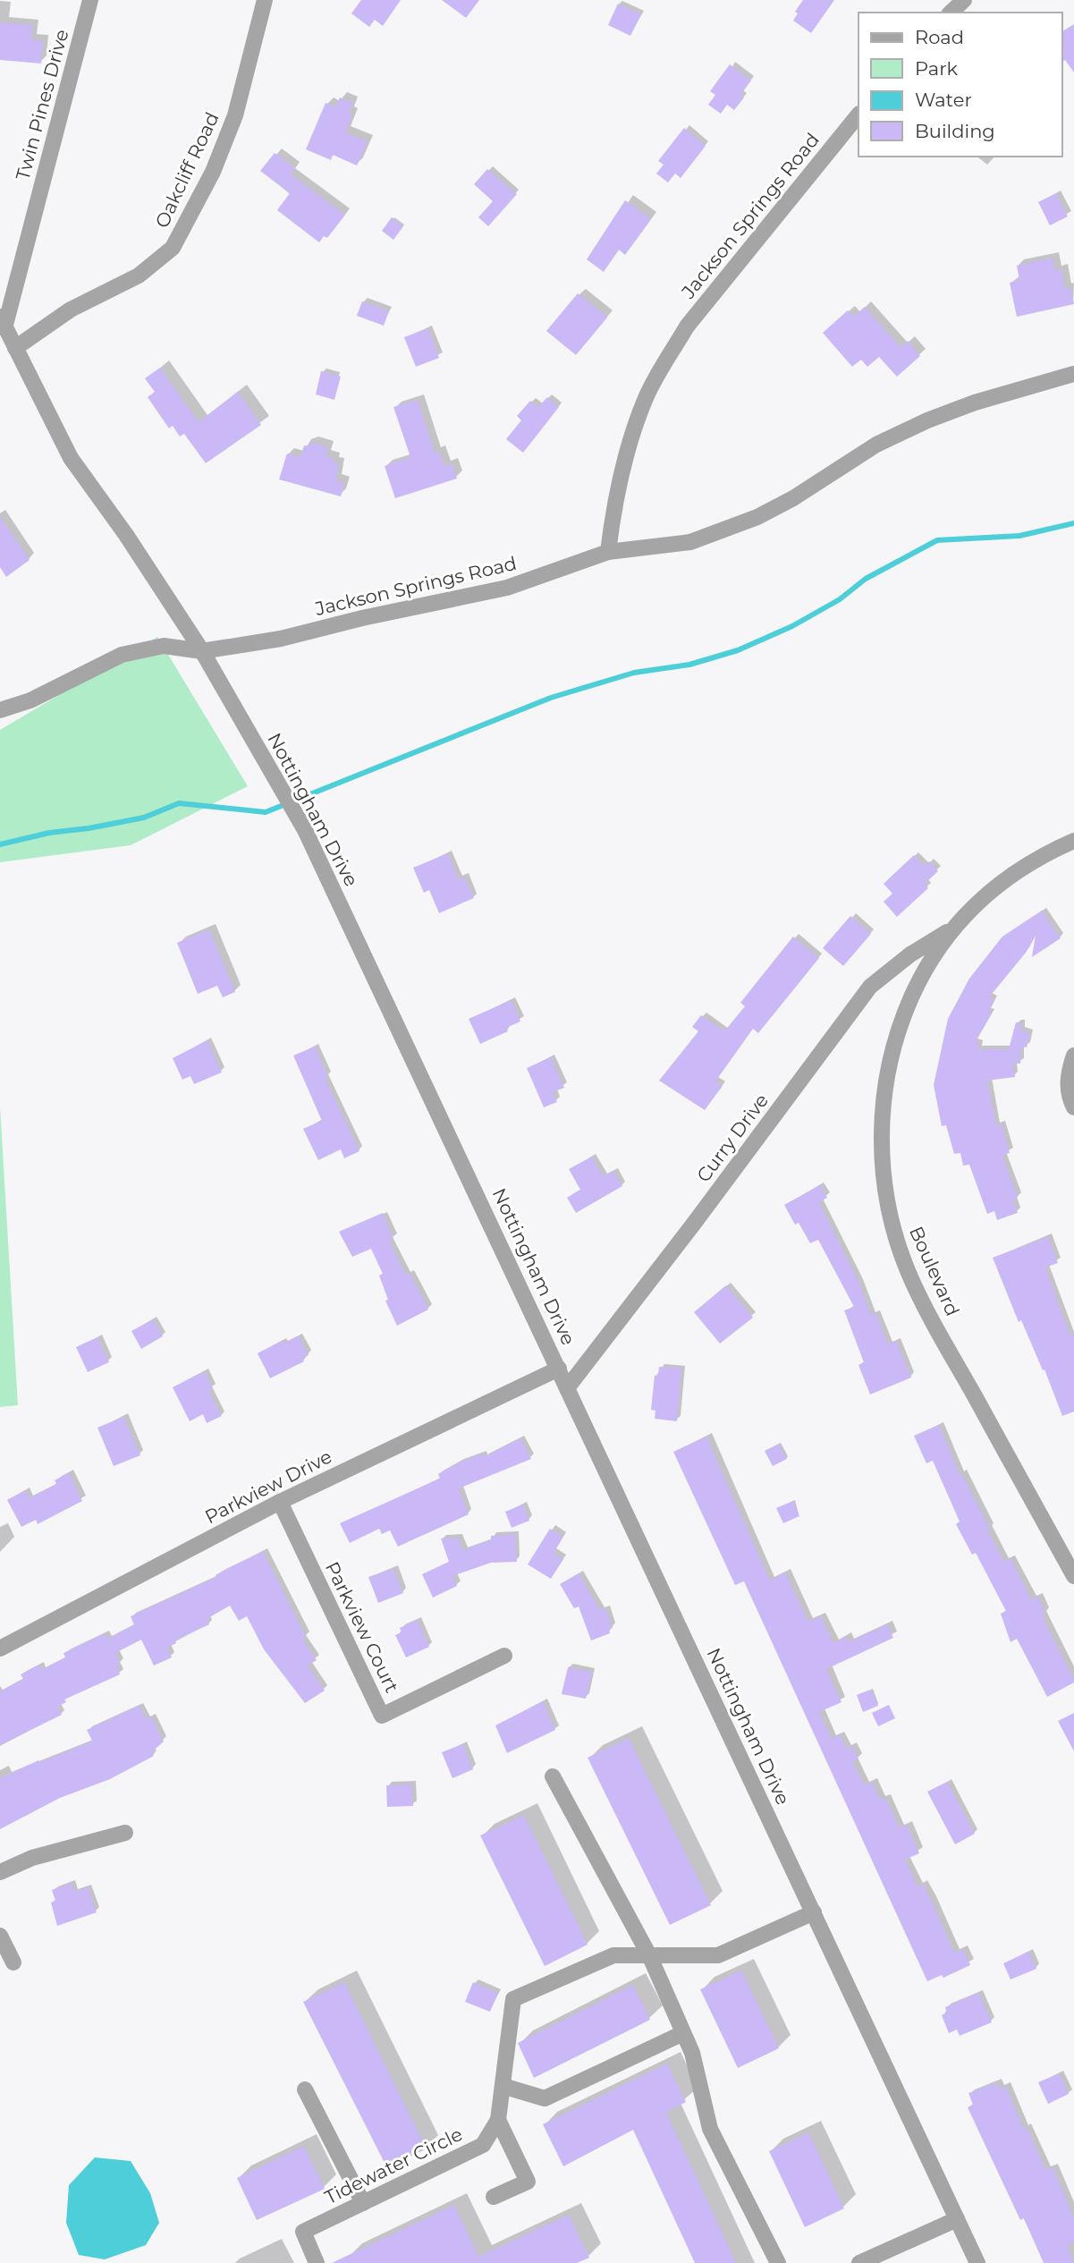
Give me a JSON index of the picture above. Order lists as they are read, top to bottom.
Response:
{
  "streets": {
    "street": [
      "Twin Pines Drive",
      "Oakcliff Road",
      "Jackson Springs Road",
      "Nottingham Drive",
      "Curry Drive",
      "Boulevard",
      "Parkview Drive",
      "Parkview Court",
      "Tidewater Circle"
    ]
  },
  "crossings": [
    ["Twin Pines Drive", "Nottingham Drive"],
    ["Oakcliff Road", "Nottingham Drive"],
    ["Jackson Springs Road", "Nottingham Drive"],
    ["Nottingham Drive", "Curry Drive"],
    ["Nottingham Drive", "Parkview Drive"],
    ["Nottingham Drive", "Tidewater Circle"],
    ["Curry Drive", "Boulevard"],
    ["Parkview Drive", "Parkview Court"]
  ],
  "legend": [
    "Road",
    "Park",
    "Water",
    "Building"
  ]
}
